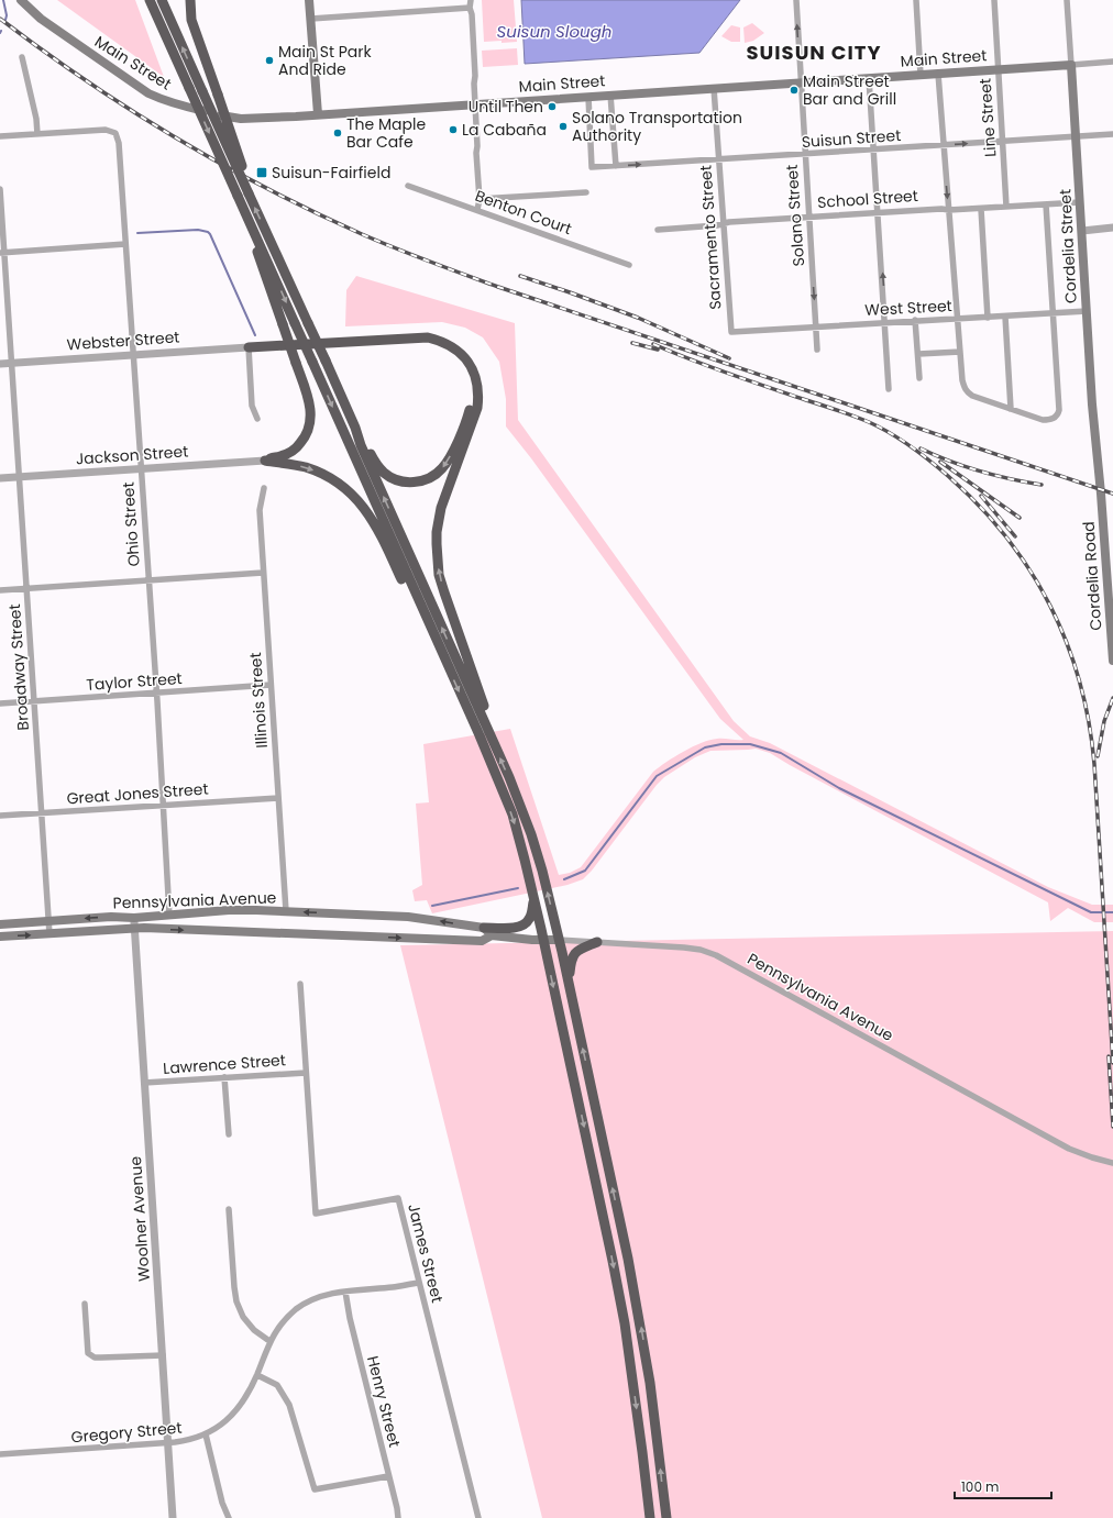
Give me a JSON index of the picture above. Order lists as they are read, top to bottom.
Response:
{
  "streets": {
    "main road": [
      "Main Street",
      "Cordelia Street",
      "Cordelia Road",
      "Pennsylvania Avenue"
    ],
    "street": [
      "Line Street",
      "Suisun Street",
      "School Street",
      "Benton Court",
      "Solano Street",
      "Sacramento Street",
      "West Street",
      "Webster Street",
      "Jackson Street",
      "Ohio Street",
      "Broadway Street",
      "Taylor Street",
      "Illinois Street",
      "Great Jones Street",
      "Lawrence Street",
      "Woolner Avenue",
      "James Street",
      "Henry Street",
      "Gregory Street"
    ]
  },
  "crossings": [
    ["Main Street", "Line Street"],
    ["Main Street", "Suisun Street"],
    ["Main Street", "Solano Street"],
    ["Main Street", "Sacramento Street"],
    ["Main Street", "Cordelia Street"],
    ["Line Street", "Suisun Street"],
    ["Line Street", "School Street"],
    ["Suisun Street", "Solano Street"],
    ["Suisun Street", "Sacramento Street"],
    ["Suisun Street", "Cordelia Street"],
    ["School Street", "Solano Street"],
    ["School Street", "Sacramento Street"],
    ["School Street", "Cordelia Street"],
    ["Solano Street", "West Street"],
    ["Sacramento Street", "West Street"],
    ["Cordelia Street", "West Street"],
    ["Cordelia Street", "Cordelia Road"],
    ["Webster Street", "Ohio Street"],
    ["Webster Street", "Broadway Street"],
    ["Jackson Street", "Ohio Street"],
    ["Jackson Street", "Broadway Street"],
    ["Ohio Street", "Taylor Street"],
    ["Ohio Street", "Great Jones Street"],
    ["Ohio Street", "Pennsylvania Avenue"],
    ["Broadway Street", "Taylor Street"],
    ["Broadway Street", "Great Jones Street"],
    ["Broadway Street", "Pennsylvania Avenue"],
    ["Taylor Street", "Illinois Street"],
    ["Illinois Street", "Great Jones Street"],
    ["Illinois Street", "Pennsylvania Avenue"],
    ["Pennsylvania Avenue", "Woolner Avenue"],
    ["Lawrence Street", "Woolner Avenue"],
    ["Lawrence Street", "James Street"],
    ["Woolner Avenue", "Gregory Street"],
    ["James Street", "Gregory Street"],
    ["Henry Street", "Gregory Street"]
  ],
  "districts": ["SUISUN CITY"],
  "water": ["Suisun Slough"],
  "places": {
    "other": [
      "Main St Park And Ride",
      "Main Street Bar and Grill",
      "Until Then",
      "Solano Transportation Authority",
      "La Cabaña",
      "The Maple Bar Cafe"
    ],
    "transit": ["Suisun-Fairfield"]
  },
  "scale_bar": "100 m"
}
